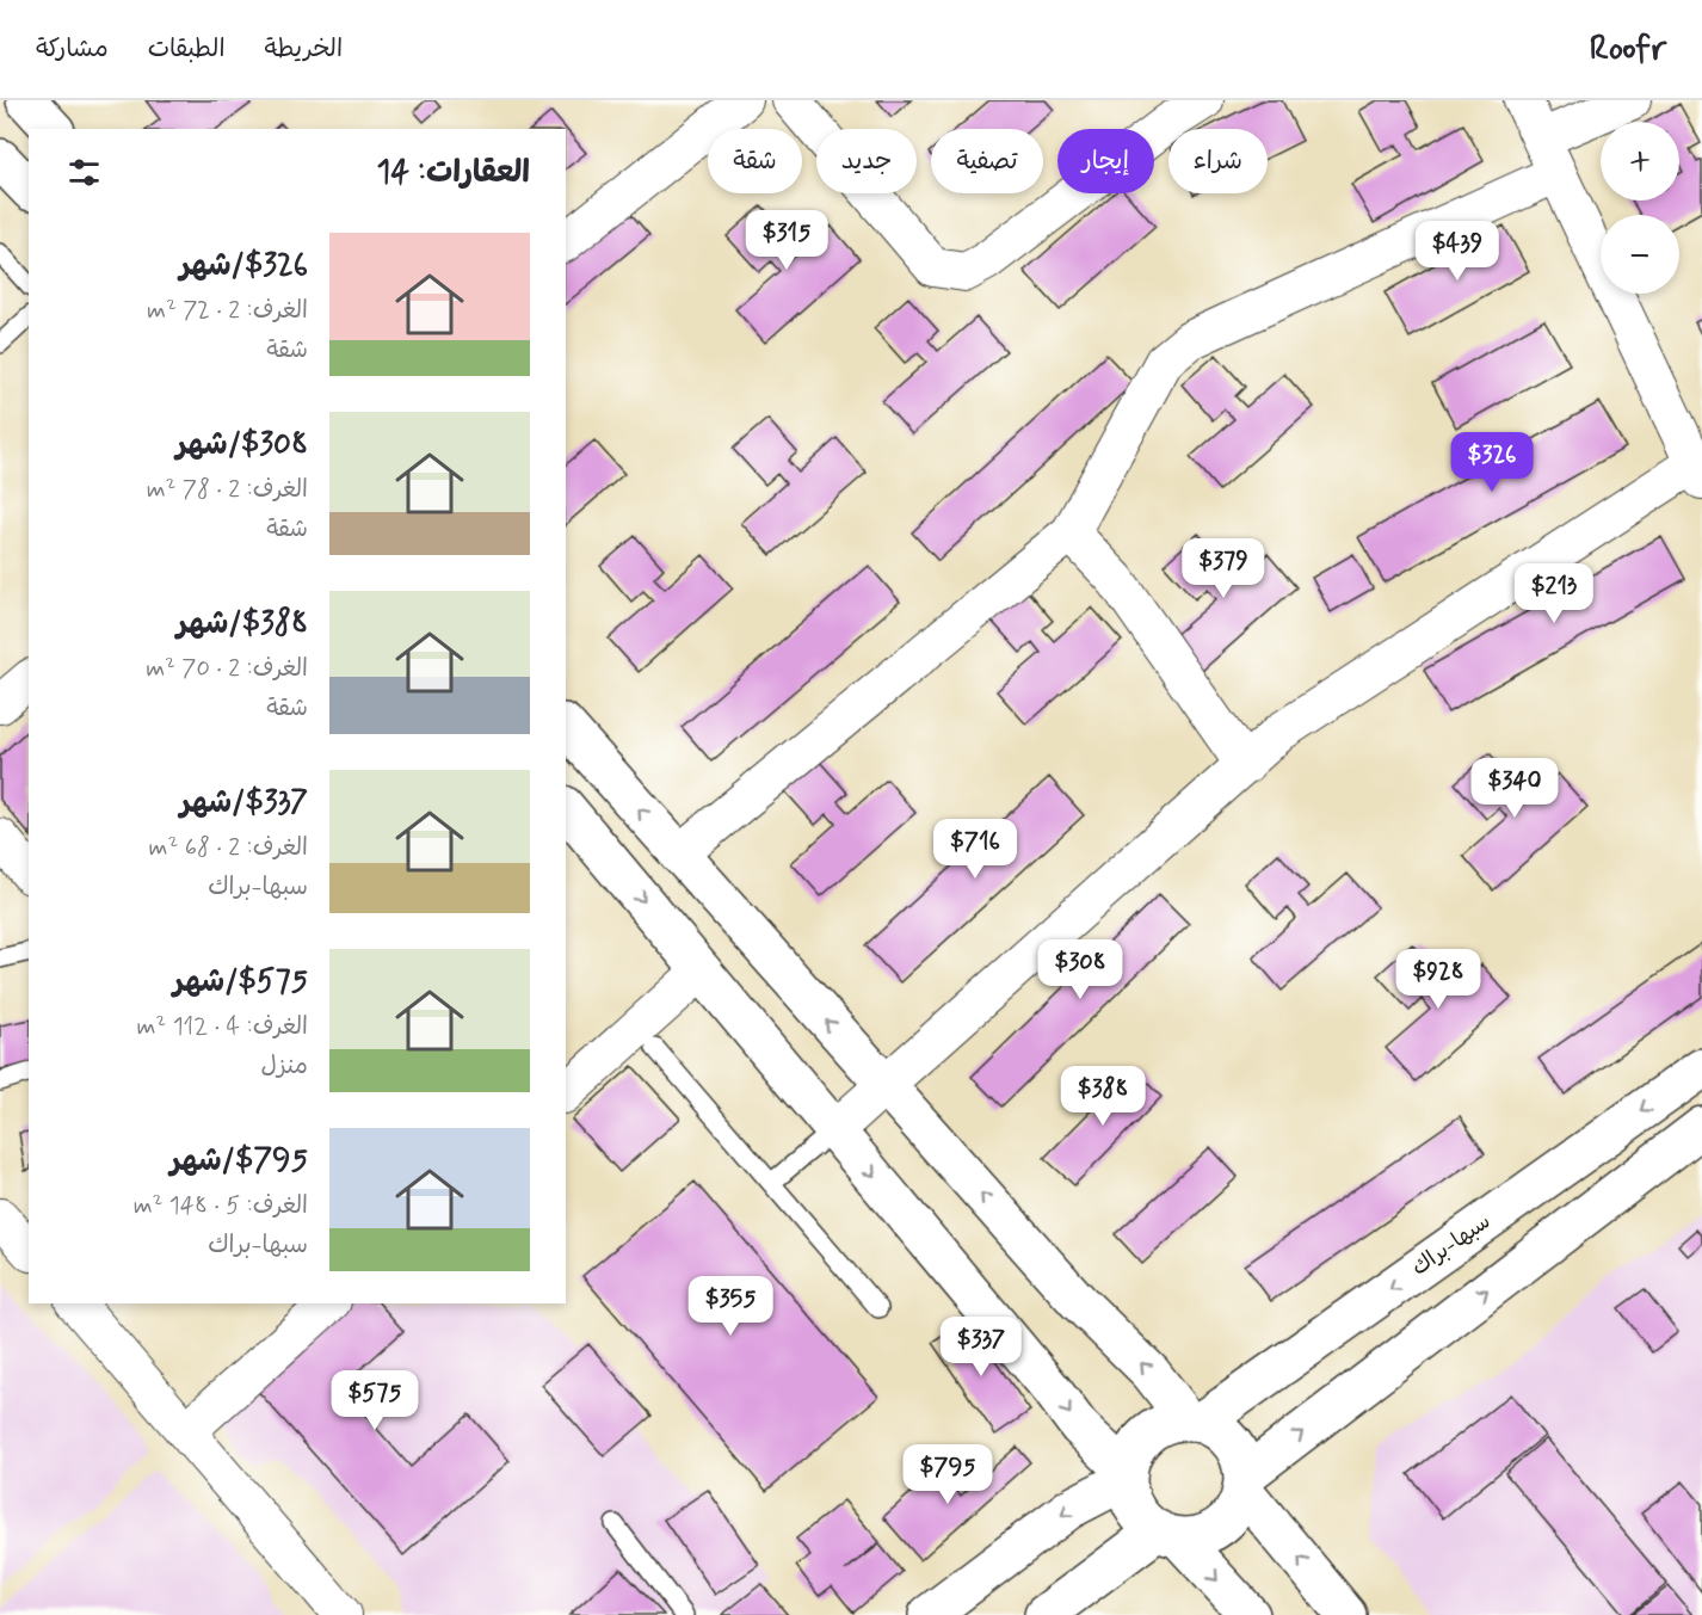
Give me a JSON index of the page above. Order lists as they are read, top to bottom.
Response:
{
  "streets": {
    "main road": ["سبها-براك"]
  },
  "page": {
    "header": "Roofr",
    "nav": ["الخريطة", "الطبقات", "مشاركة"],
    "map_buttons": ["+", "−"],
    "chip": [
      "شراء",
      "إيجار",
      "تصفية",
      "جديد",
      "شقة"
    ],
    "heading": "العقارات: 14",
    "price": [
      "$315",
      "$439",
      "$326",
      "$379",
      "$213",
      "$340",
      "$716",
      "$308",
      "$928",
      "$388",
      "$355",
      "$337",
      "$575",
      "$795"
    ],
    "list": [
      {
        "name": "$326/شهر",
        "note": "الغرف: 2 · 72 m² · شقة"
      },
      {
        "name": "$308/شهر",
        "note": "الغرف: 2 · 78 m² · شقة"
      },
      {
        "name": "$388/شهر",
        "note": "الغرف: 2 · 70 m² · شقة"
      },
      {
        "name": "$337/شهر",
        "note": "الغرف: 2 · 68 m² · سبها-براك"
      },
      {
        "name": "$575/شهر",
        "note": "الغرف: 4 · 112 m² · منزل"
      },
      {
        "name": "$795/شهر",
        "note": "الغرف: 5 · 148 m² · سبها-براك"
      }
    ]
  }
}
